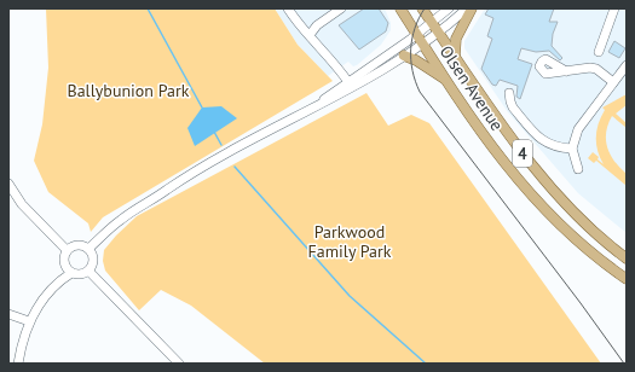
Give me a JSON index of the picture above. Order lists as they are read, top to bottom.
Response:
{
  "streets": {
    "main road": ["Olsen Avenue", "4"]
  },
  "parks": ["Ballybunion Park", "Parkwood Family Park"]
}
